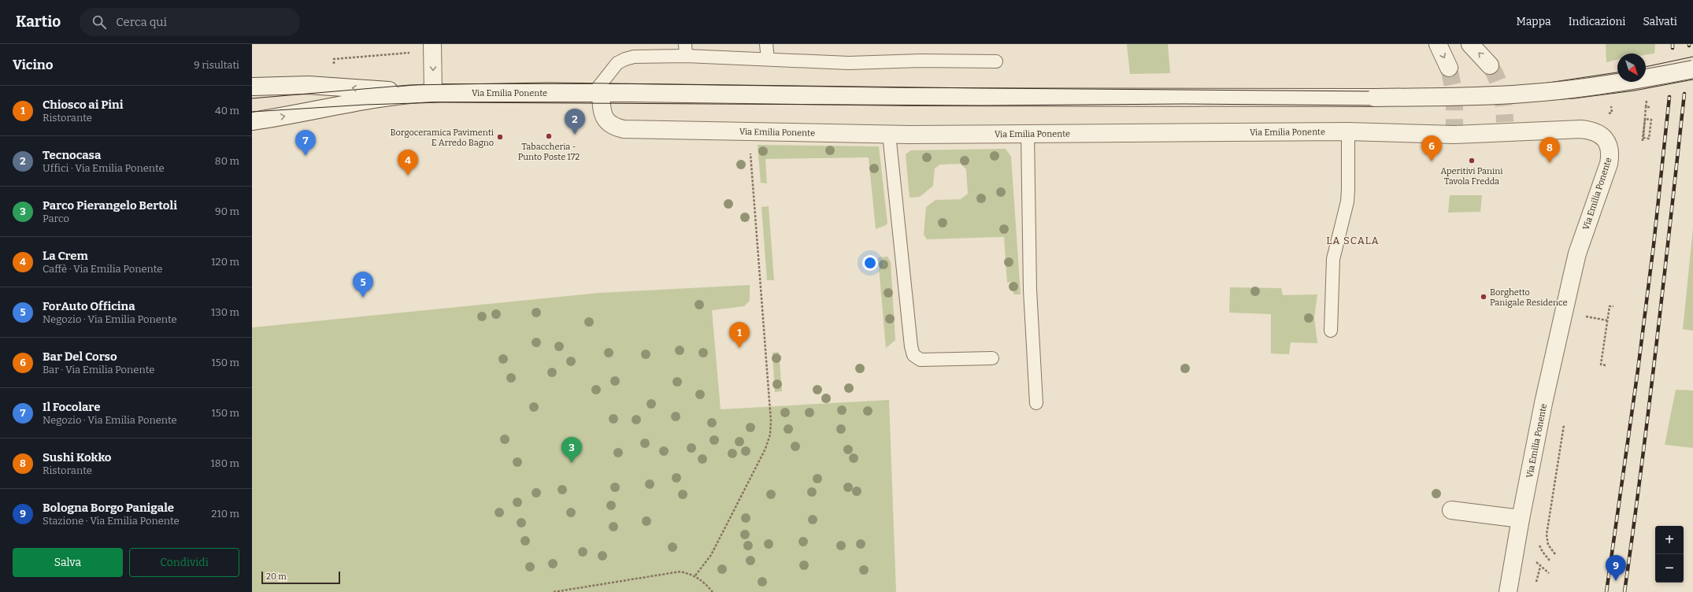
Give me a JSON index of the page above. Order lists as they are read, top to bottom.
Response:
{
  "streets": {
    "street": ["Via Emilia Ponente"]
  },
  "districts": ["LA SCALA"],
  "places": [
    "Tabaccheria - Punto Poste 172",
    "Borgoceramica Pavimenti E Arredo Bagno",
    "Aperitivi Panini Tavola Fredda",
    "Borghetto Panigale Residence"
  ],
  "scale_bar": "20 m",
  "north": "bottom right",
  "page": {
    "header": "Kartio",
    "search": "Cerca qui",
    "nav": ["Mappa", "Indicazioni", "Salvati"],
    "heading": ["Vicino", "9 risultati"],
    "list": [
      {
        "mark": "1",
        "name": "Chiosco ai Pini",
        "note": "Ristorante",
        "value": "40 m"
      },
      {
        "mark": "2",
        "name": "Tecnocasa",
        "note": "Uffici · Via Emilia Ponente",
        "value": "80 m"
      },
      {
        "mark": "3",
        "name": "Parco Pierangelo Bertoli",
        "note": "Parco",
        "value": "90 m"
      },
      {
        "mark": "4",
        "name": "La Crem",
        "note": "Caffè · Via Emilia Ponente",
        "value": "120 m"
      },
      {
        "mark": "5",
        "name": "ForAuto Officina",
        "note": "Negozio · Via Emilia Ponente",
        "value": "130 m"
      },
      {
        "mark": "6",
        "name": "Bar Del Corso",
        "note": "Bar · Via Emilia Ponente",
        "value": "150 m"
      },
      {
        "mark": "7",
        "name": "Il Focolare",
        "note": "Negozio · Via Emilia Ponente",
        "value": "150 m"
      },
      {
        "mark": "8",
        "name": "Sushi Kokko",
        "note": "Ristorante",
        "value": "180 m"
      },
      {
        "mark": "9",
        "name": "Bologna Borgo Panigale",
        "note": "Stazione · Via Emilia Ponente",
        "value": "210 m"
      }
    ],
    "pins": [
      "2",
      "7",
      "6",
      "8",
      "4",
      "5",
      "1",
      "3",
      "9"
    ],
    "map_buttons": ["+", "−"],
    "buttons": ["Salva", "Condividi"],
    "scale": "20 m"
  }
}
